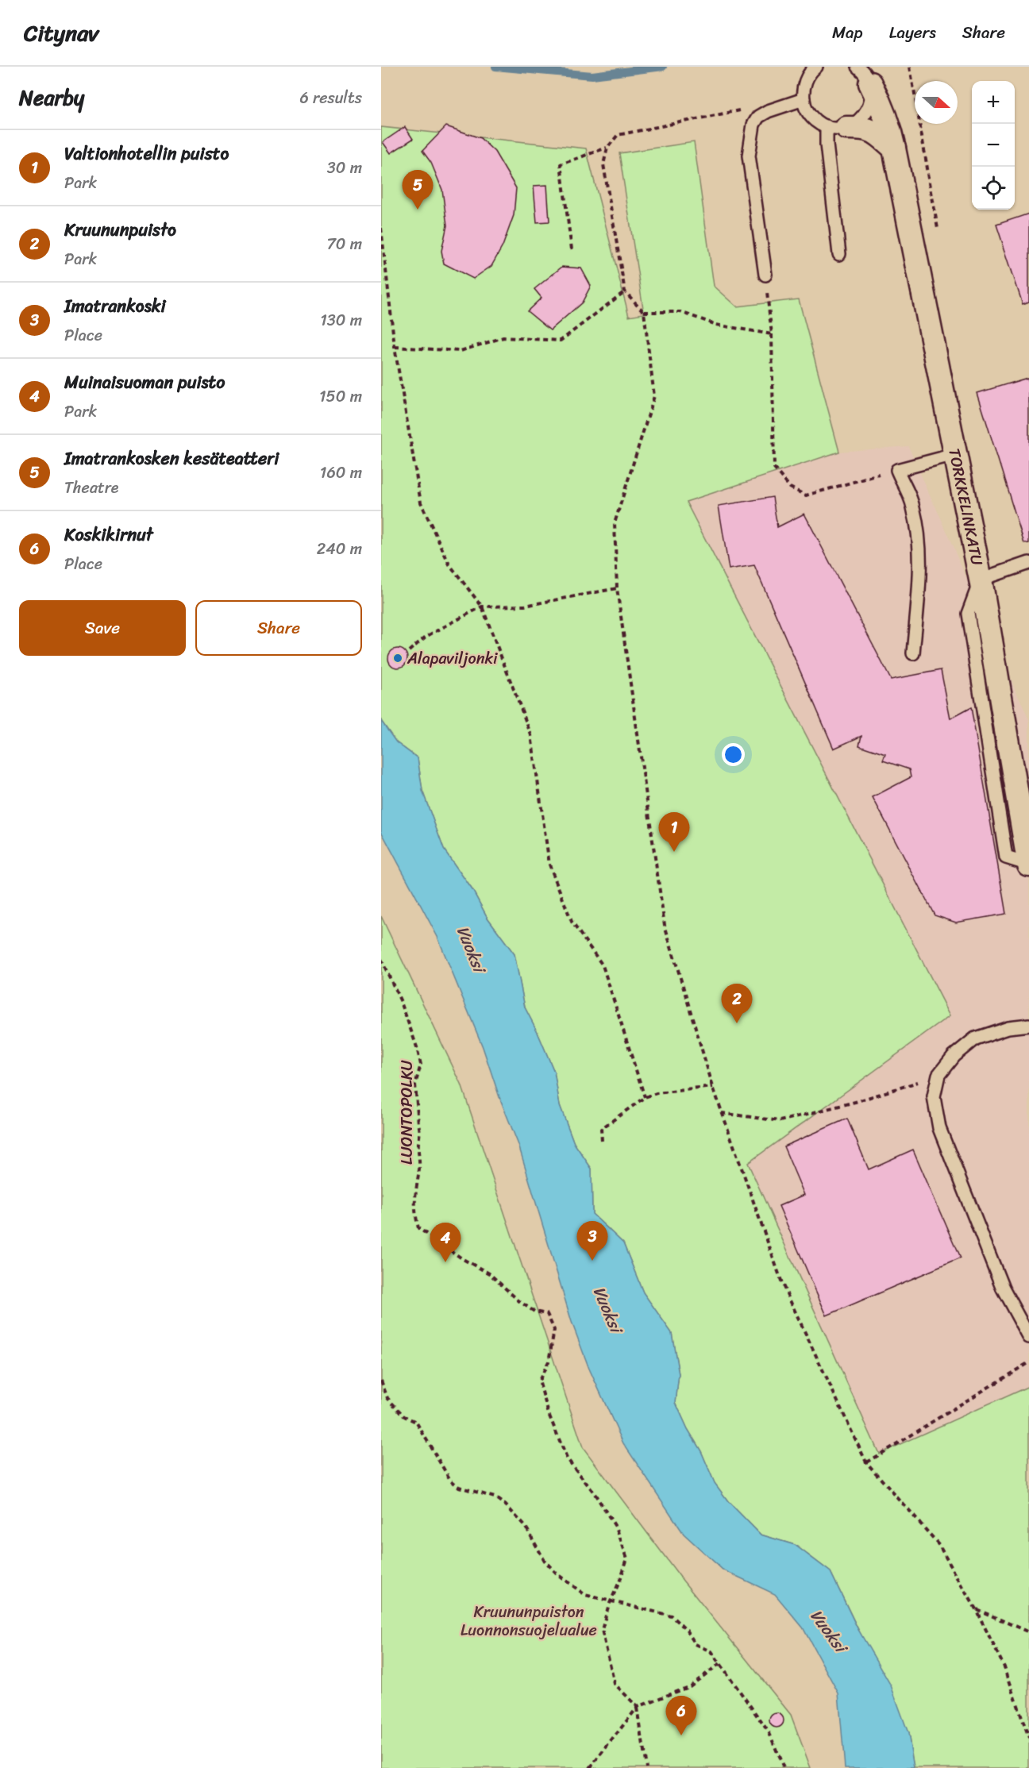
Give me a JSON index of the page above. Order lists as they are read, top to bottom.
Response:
{
  "streets": {
    "street": ["TORKKELINKATU"],
    "path": ["LUONTOPOLKU"]
  },
  "water": ["Vuoksi"],
  "parks": ["Kruununpuiston Luonnonsuojelualue"],
  "places": ["Alapaviljonki"],
  "north": "right",
  "page": {
    "header": "Citynav",
    "nav": ["Map", "Layers", "Share"],
    "heading": ["Nearby", "6 results"],
    "map_buttons": ["+", "−"],
    "list": [
      {
        "mark": "1",
        "name": "Valtionhotellin puisto",
        "note": "Park",
        "value": "30 m"
      },
      {
        "mark": "2",
        "name": "Kruununpuisto",
        "note": "Park",
        "value": "70 m"
      },
      {
        "mark": "3",
        "name": "Imatrankoski",
        "note": "Place",
        "value": "130 m"
      },
      {
        "mark": "4",
        "name": "Muinaisuoman puisto",
        "note": "Park",
        "value": "150 m"
      },
      {
        "mark": "5",
        "name": "Imatrankosken kesäteatteri",
        "note": "Theatre",
        "value": "160 m"
      },
      {
        "mark": "6",
        "name": "Koskikirnut",
        "note": "Place",
        "value": "240 m"
      }
    ],
    "pins": [
      "5",
      "1",
      "2",
      "3",
      "4",
      "6"
    ],
    "buttons": ["Save", "Share"]
  }
}
